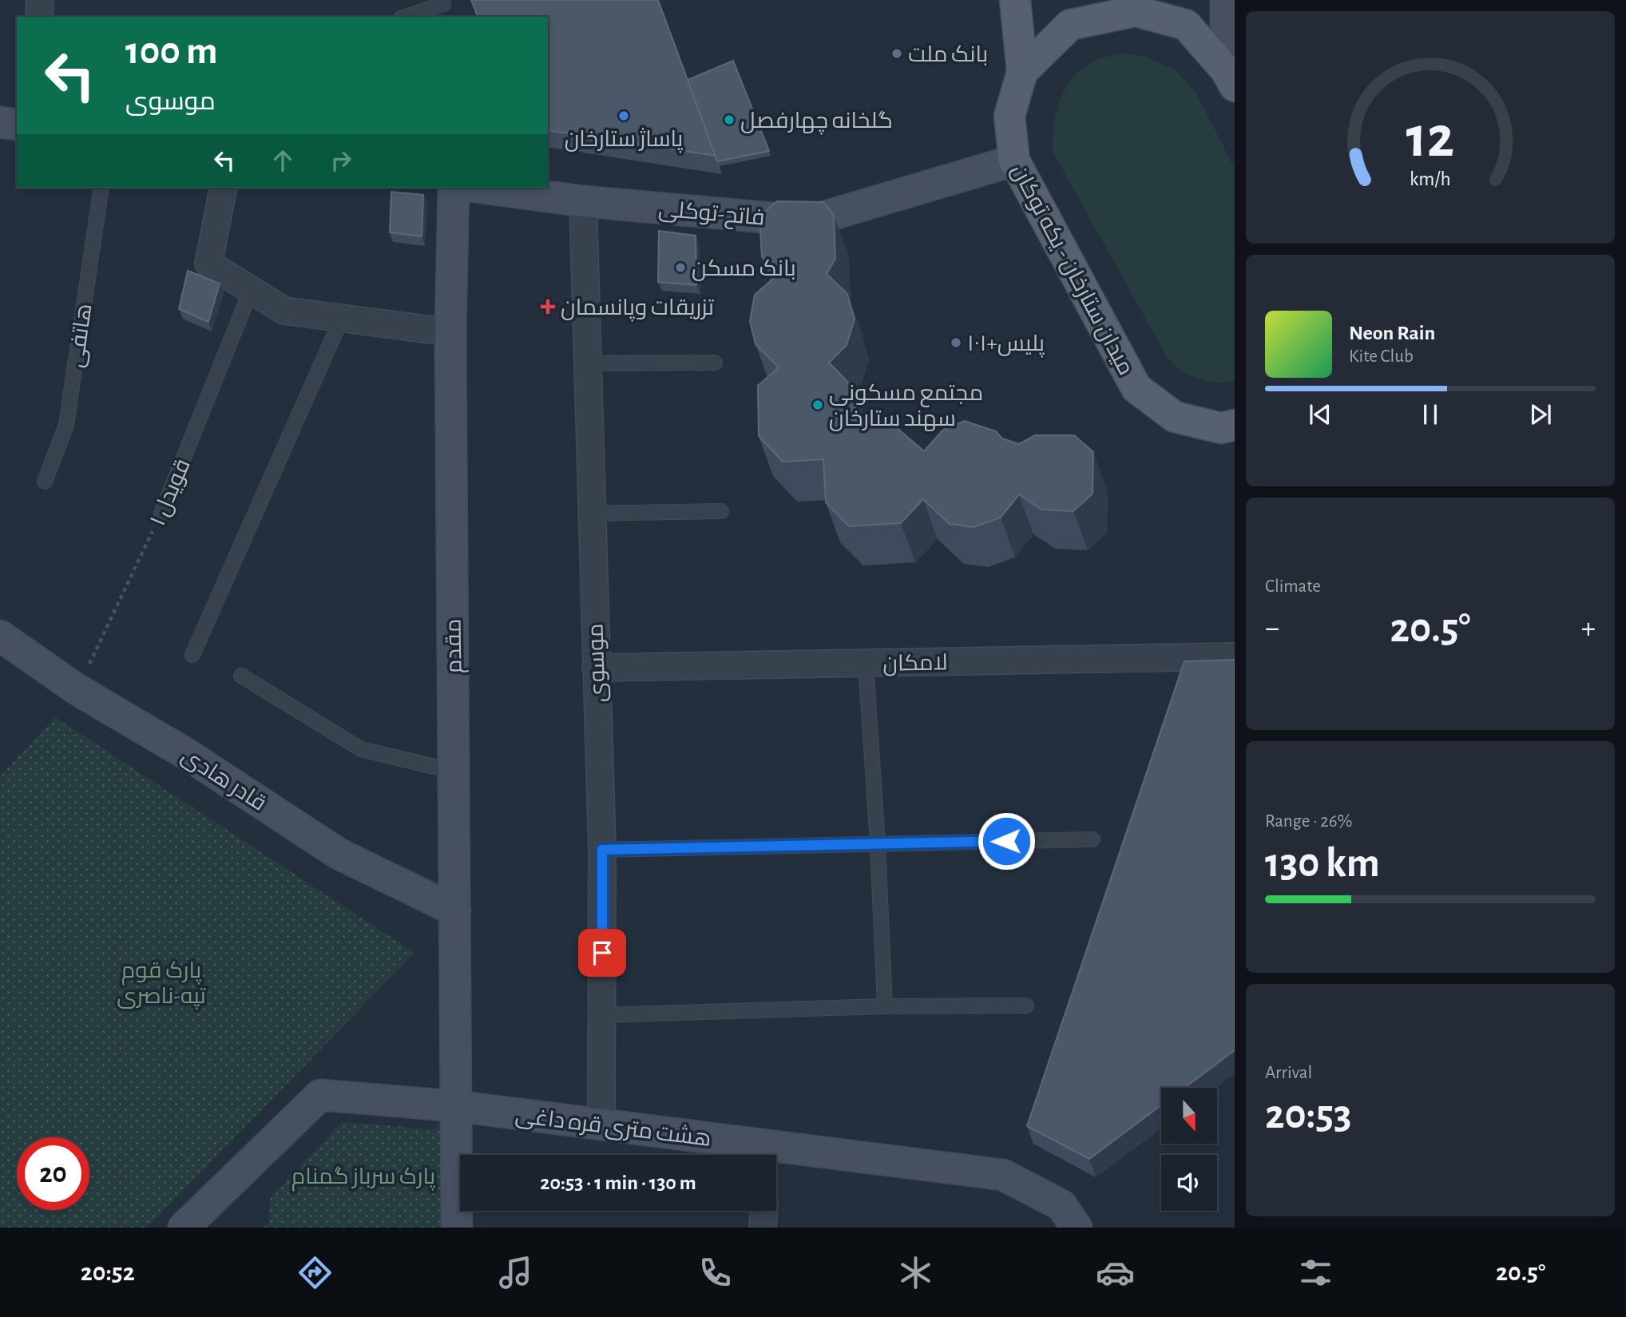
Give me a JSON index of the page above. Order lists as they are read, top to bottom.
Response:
{
  "streets": {
    "main road": ["میدان ستارخان - یکه توکان"],
    "street": [
      "فاتح-توکلی",
      "مقدم",
      "لامکان",
      "موسوی",
      "قادر هادی",
      "هشت متری قره داغی"
    ],
    "lane": ["هاتفی", "قویدل ۱"]
  },
  "crossings": [
    ["فاتح-توکلی", "میدان ستارخان - یکه توکان"],
    ["فاتح-توکلی", "موسوی"],
    ["قویدل ۱", "قادر هادی"],
    ["مقدم", "قادر هادی"],
    ["مقدم", "هشت متری قره داغی"],
    ["لامکان", "موسوی"],
    ["موسوی", "هشت متری قره داغی"]
  ],
  "parks": ["پارک قوم تپه-ناصری", "پارک سرباز گمنام"],
  "places": {
    "other": [
      "بانک ملت",
      "پاساژ ستارخان",
      "گلخانه چهارفصل",
      "بانک مسکن",
      "پلیس+۱۰۱",
      "مجتمع مسکونی سهند ستارخان"
    ],
    "health": ["تزریقات وپانسمان"]
  },
  "north": "bottom",
  "page": {
    "turn": ["100 m", "موسوی"],
    "song": ["Neon Rain", "Kite Club"],
    "tile": [
      "Climate",
      ["Range · 26%", "130 km"],
      ["Arrival", "20:53"]
    ],
    "heat": ["−", "20.5°", "+"],
    "limit": "20",
    "trip": "20:53 · 1 min · 130 m",
    "tabs": ["20:52", "20.5°"],
    "gauge": ["12", "km/h"]
  }
}
